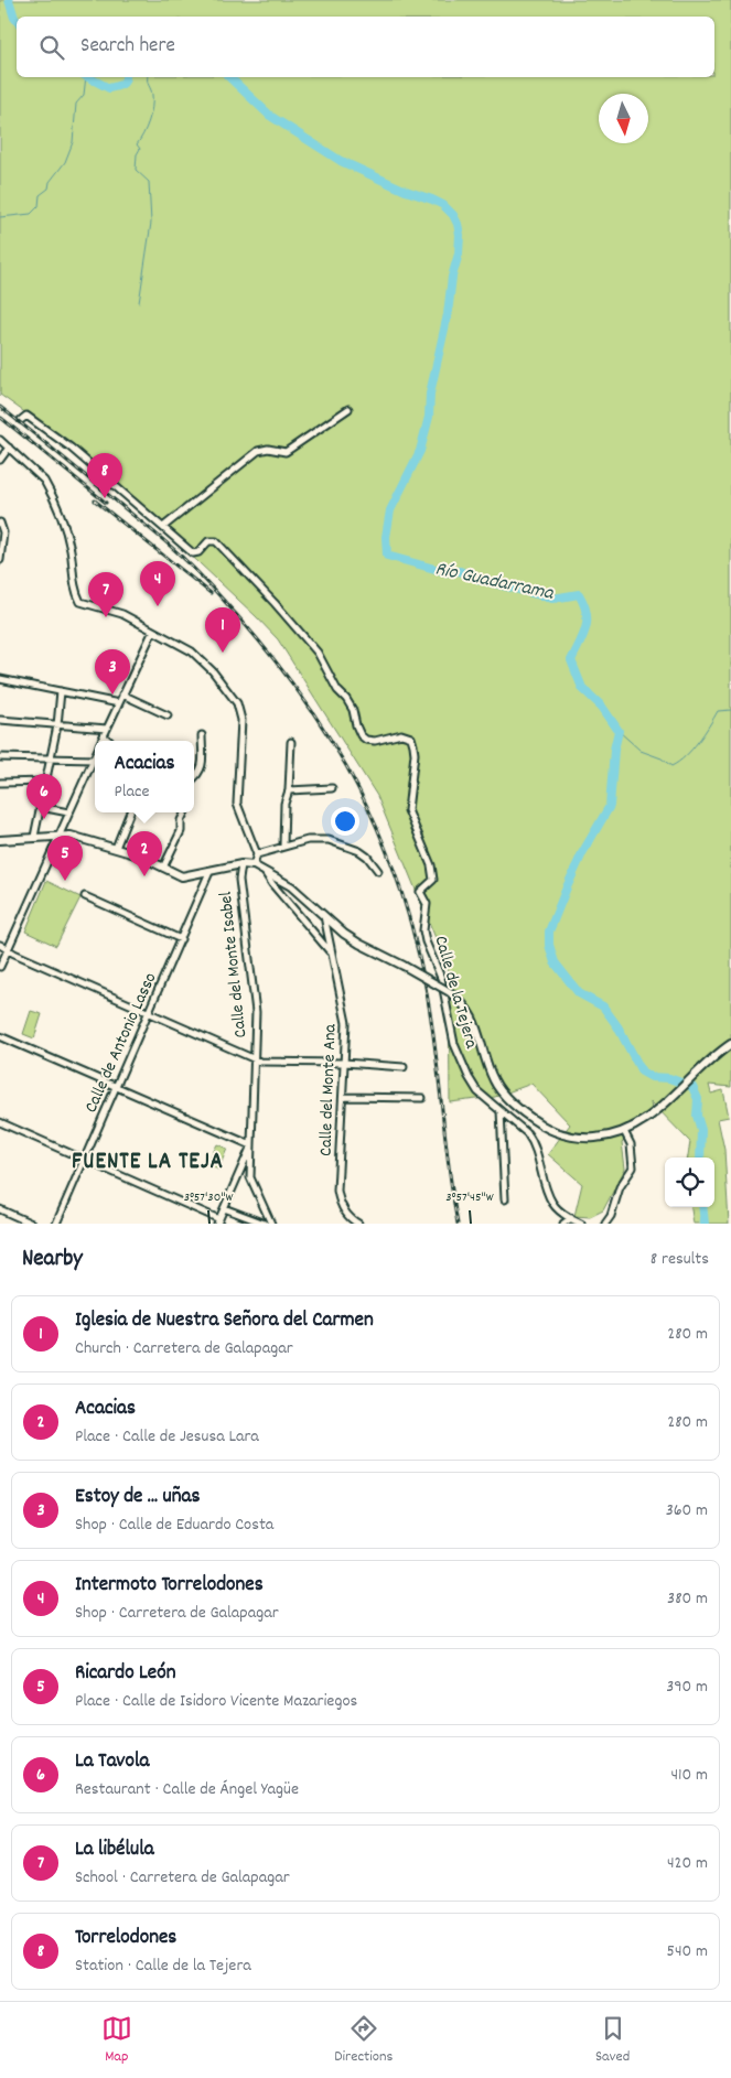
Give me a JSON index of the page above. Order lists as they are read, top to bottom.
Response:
{
  "streets": {
    "street": [
      "Calle del Monte Isabel",
      "Calle de la Tejera",
      "Calle de Antonio Lasso",
      "Calle del Monte Ana"
    ]
  },
  "districts": ["FUENTE LA TEJA"],
  "water": ["Río Guadarrama"],
  "north": "bottom",
  "page": {
    "search": "Search here",
    "pins": [
      "8",
      "4",
      "7",
      "1",
      "3",
      "6",
      "2",
      "5"
    ],
    "popup": ["Acacias", "Place"],
    "heading": ["Nearby", "8 results"],
    "list": [
      {
        "mark": "1",
        "name": "Iglesia de Nuestra Señora del Carmen",
        "note": "Church · Carretera de Galapagar",
        "value": "280 m"
      },
      {
        "mark": "2",
        "name": "Acacias",
        "note": "Place · Calle de Jesusa Lara",
        "value": "280 m"
      },
      {
        "mark": "3",
        "name": "Estoy de ... uñas",
        "note": "Shop · Calle de Eduardo Costa",
        "value": "360 m"
      },
      {
        "mark": "4",
        "name": "Intermoto Torrelodones",
        "note": "Shop · Carretera de Galapagar",
        "value": "380 m"
      },
      {
        "mark": "5",
        "name": "Ricardo León",
        "note": "Place · Calle de Isidoro Vicente Mazariegos",
        "value": "390 m"
      },
      {
        "mark": "6",
        "name": "La Tavola",
        "note": "Restaurant · Calle de Ángel Yagüe",
        "value": "410 m"
      },
      {
        "mark": "7",
        "name": "La libélula",
        "note": "School · Carretera de Galapagar",
        "value": "420 m"
      },
      {
        "mark": "8",
        "name": "Torrelodones",
        "note": "Station · Calle de la Tejera",
        "value": "540 m"
      }
    ],
    "nav": ["Map", "Directions", "Saved"]
  },
  "coordinates": ["3°57'30\"W", "3°57'45\"W"]
}
